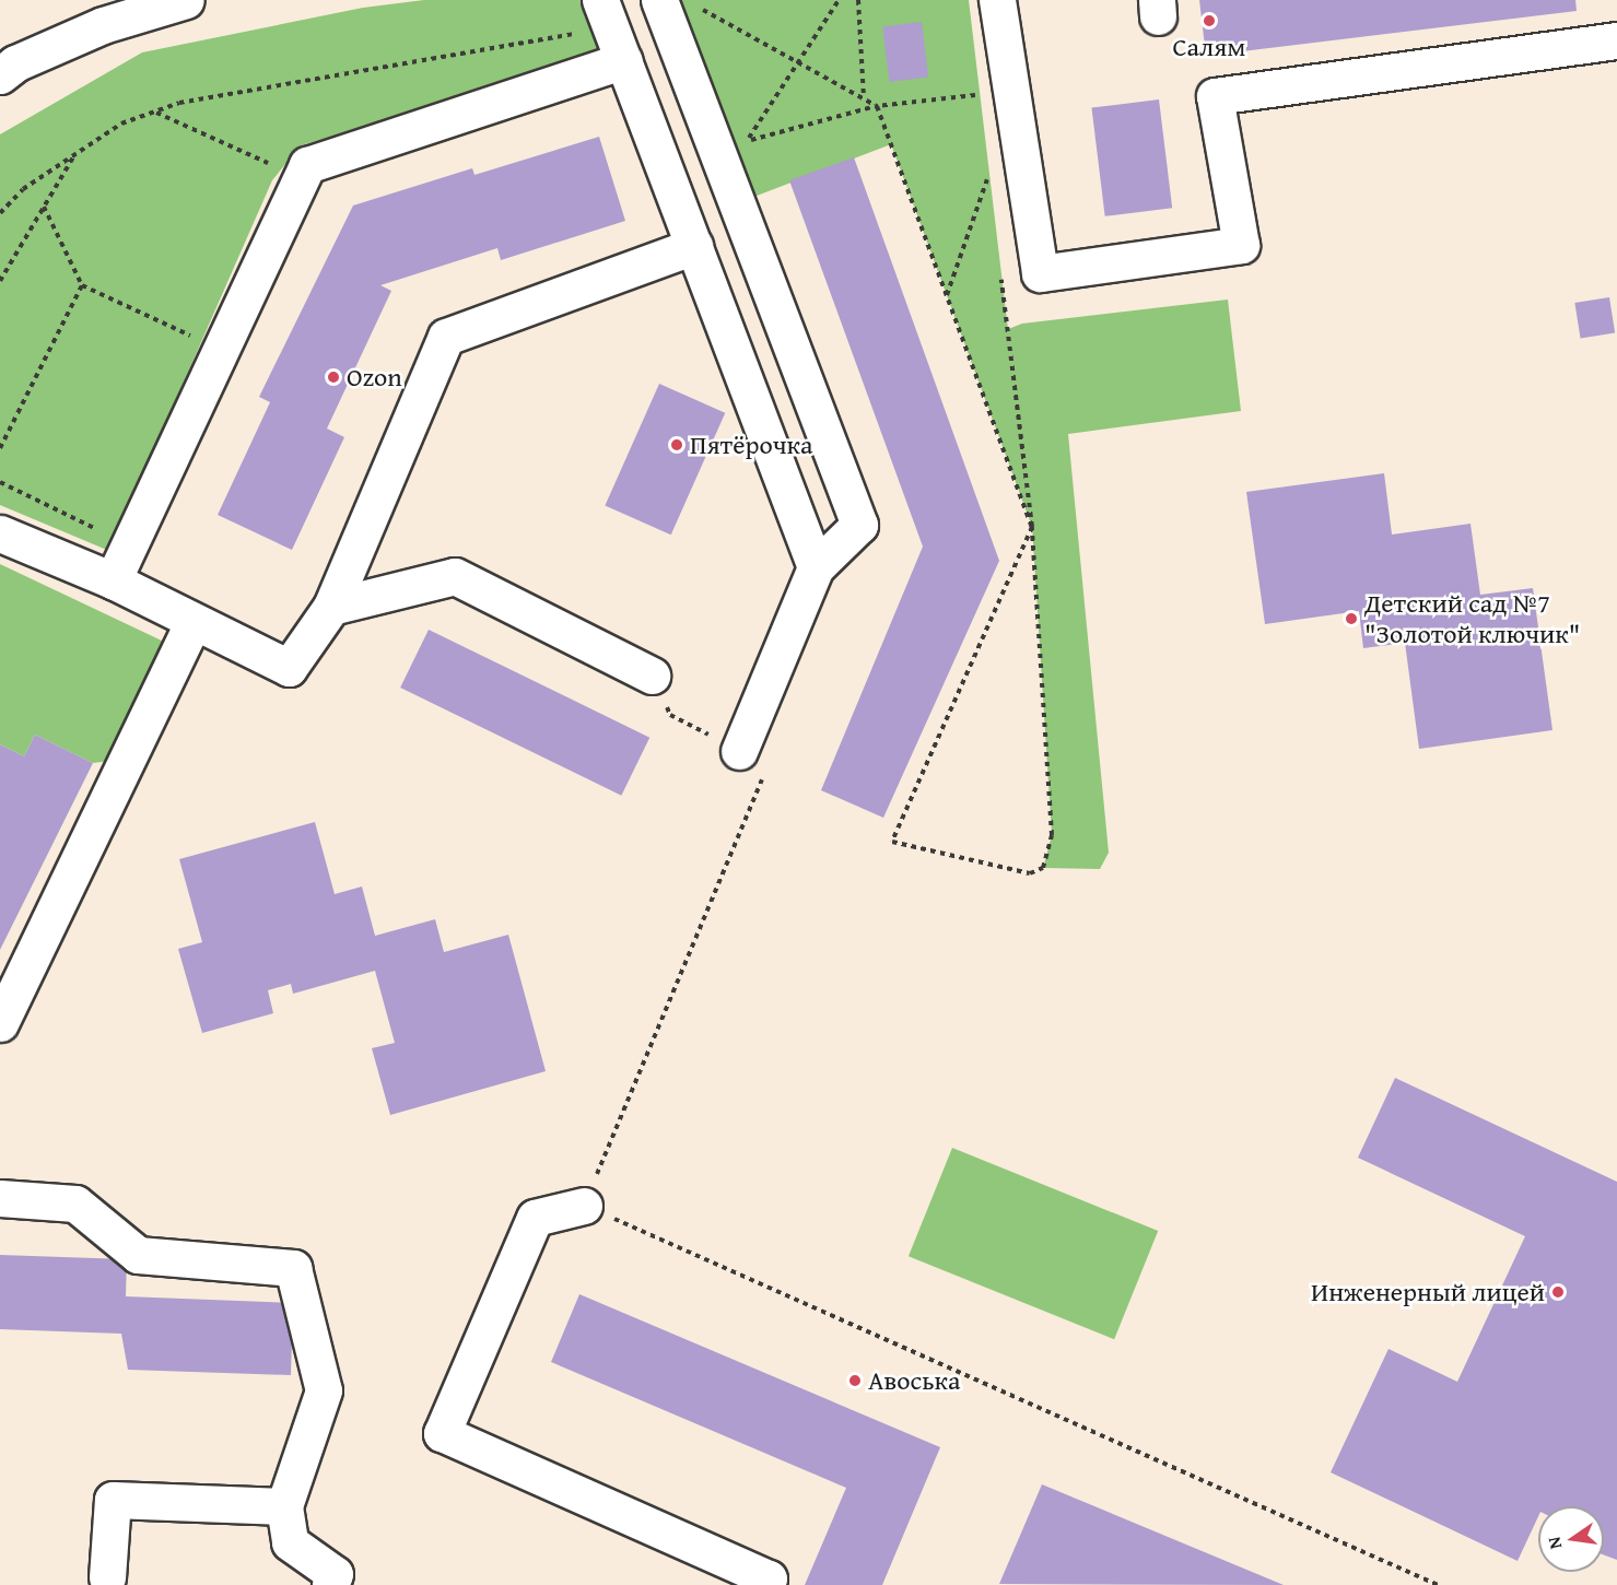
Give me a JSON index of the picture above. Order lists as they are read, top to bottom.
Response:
{
  "places": [
    "Салям",
    "Ozon",
    "Пятёрочка",
    "Детский сад №7 \"Золотой ключик\"",
    "Инженерный лицей",
    "Авоська"
  ],
  "north": "left"
}
